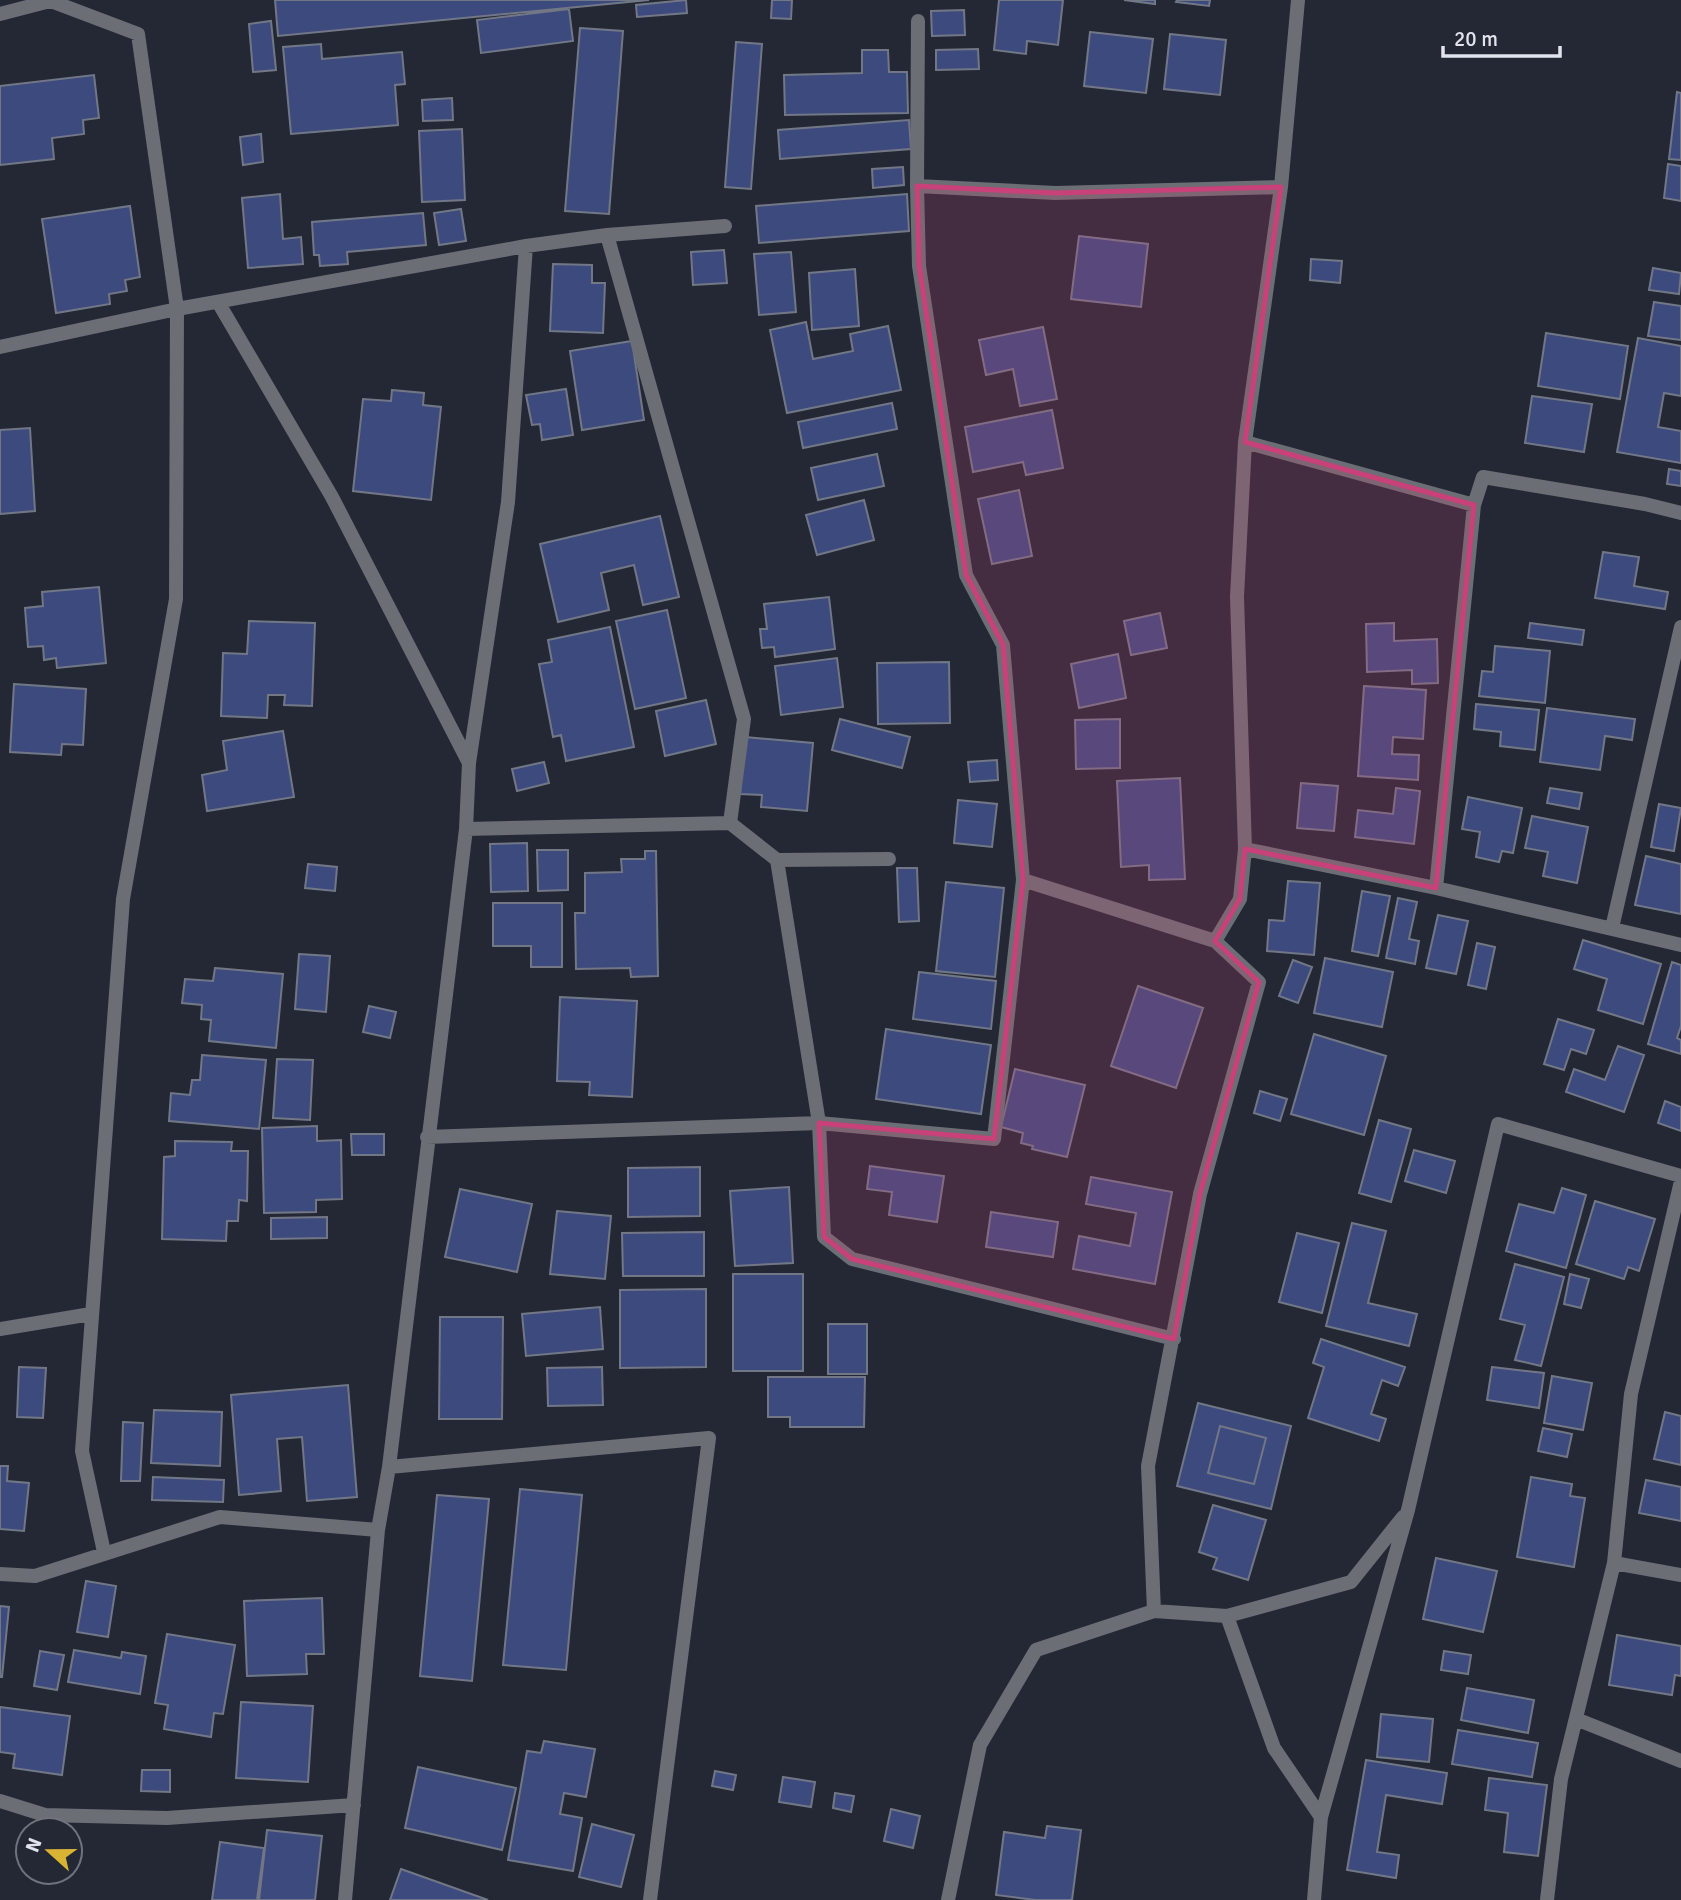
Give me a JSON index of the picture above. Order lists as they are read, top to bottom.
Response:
{
  "scale_bar": "20 m",
  "north": "left"
}
